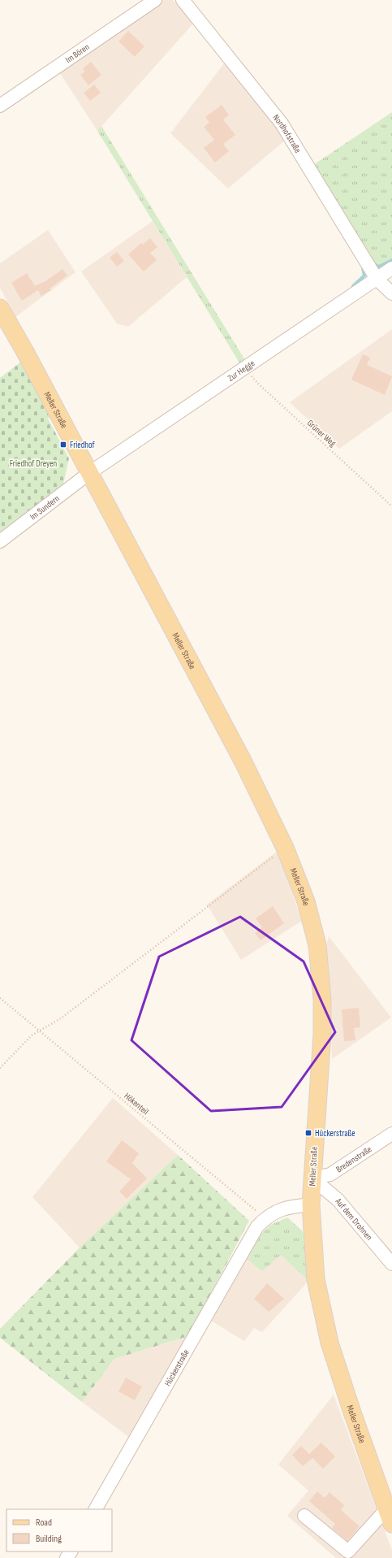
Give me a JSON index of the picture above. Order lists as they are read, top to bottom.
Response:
{
  "streets": {
    "main road": ["Meller Straße"],
    "street": [
      "Im Bören",
      "Nordhofstraße",
      "Zur Hegge",
      "Im Sundern",
      "Bredenstraße",
      "Auf dem Drohnen",
      "Hückerstraße"
    ],
    "path": ["Grüner Weg", "Hökenteil"]
  },
  "crossings": [
    ["Nordhofstraße", "Zur Hegge"],
    ["Zur Hegge", "Meller Straße"],
    ["Zur Hegge", "Grüner Weg"],
    ["Zur Hegge", "Im Sundern"],
    ["Meller Straße", "Im Sundern"],
    ["Meller Straße", "Bredenstraße"],
    ["Meller Straße", "Auf dem Drohnen"],
    ["Meller Straße", "Hückerstraße"],
    ["Hökenteil", "Hückerstraße"],
    ["Bredenstraße", "Auf dem Drohnen"]
  ],
  "parks": ["Friedhof Dreyen"],
  "places": {
    "transit": ["Friedhof", "Hückerstraße"]
  },
  "legend": ["Road", "Building"]
}
